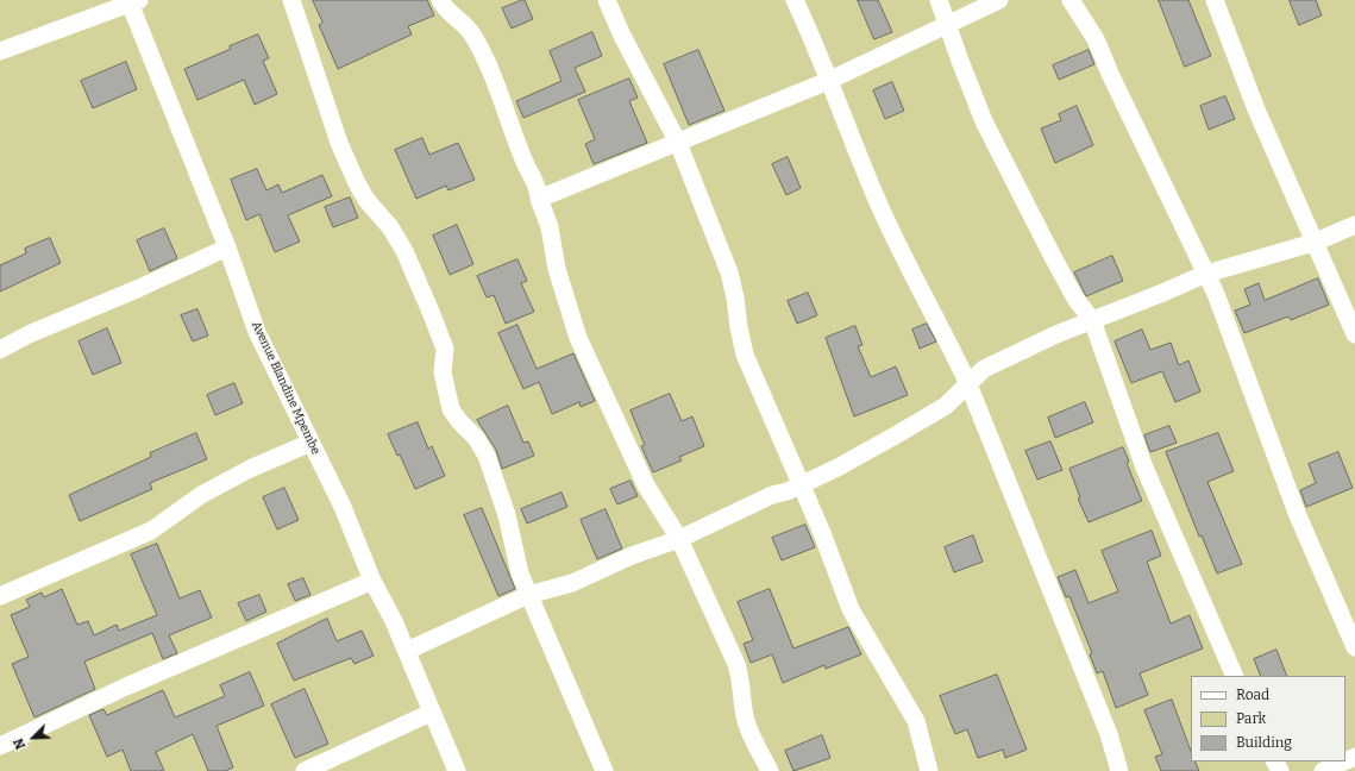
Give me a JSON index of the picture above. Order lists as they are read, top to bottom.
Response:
{
  "streets": {
    "street": ["Avenue Blandine Mpembe"]
  },
  "legend": ["Road", "Park", "Building"],
  "north": "bottom left"
}
